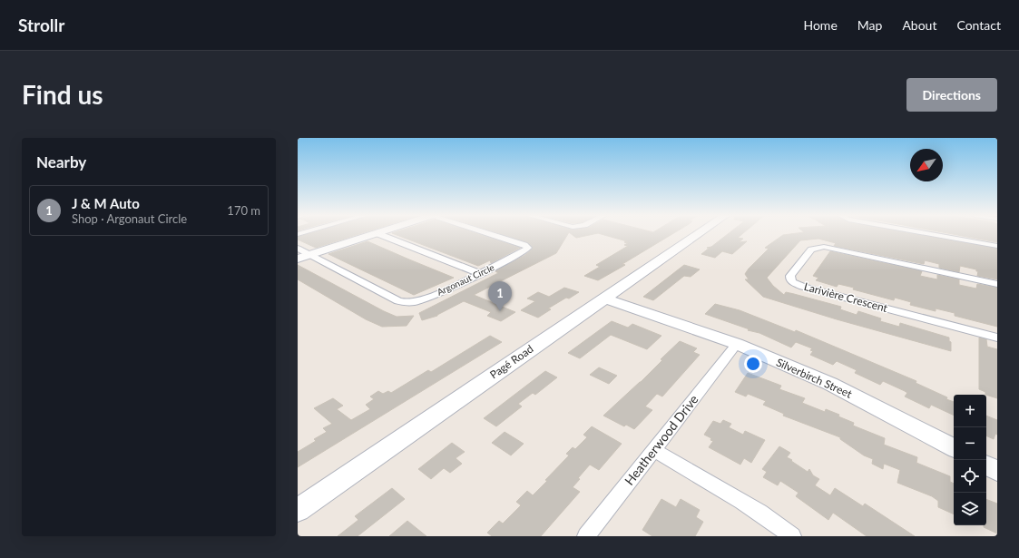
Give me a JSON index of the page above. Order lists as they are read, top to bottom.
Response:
{
  "streets": {
    "street": [
      "Argonaut Circle",
      "Larivière Crescent",
      "Pagé Road",
      "Silverbirch Street",
      "Heatherwood Drive"
    ]
  },
  "crossings": [
    ["Pagé Road", "Silverbirch Street"],
    ["Silverbirch Street", "Heatherwood Drive"]
  ],
  "north": "bottom left",
  "page": {
    "header": "Strollr",
    "nav": [
      "Home",
      "Map",
      "About",
      "Contact"
    ],
    "buttons": "Directions",
    "title": "Find us",
    "heading": "Nearby",
    "list": [
      {
        "mark": "1",
        "name": "J & M Auto",
        "note": "Shop · Argonaut Circle",
        "value": "170 m"
      }
    ],
    "pins": "1",
    "map_buttons": ["+", "−"]
  }
}
